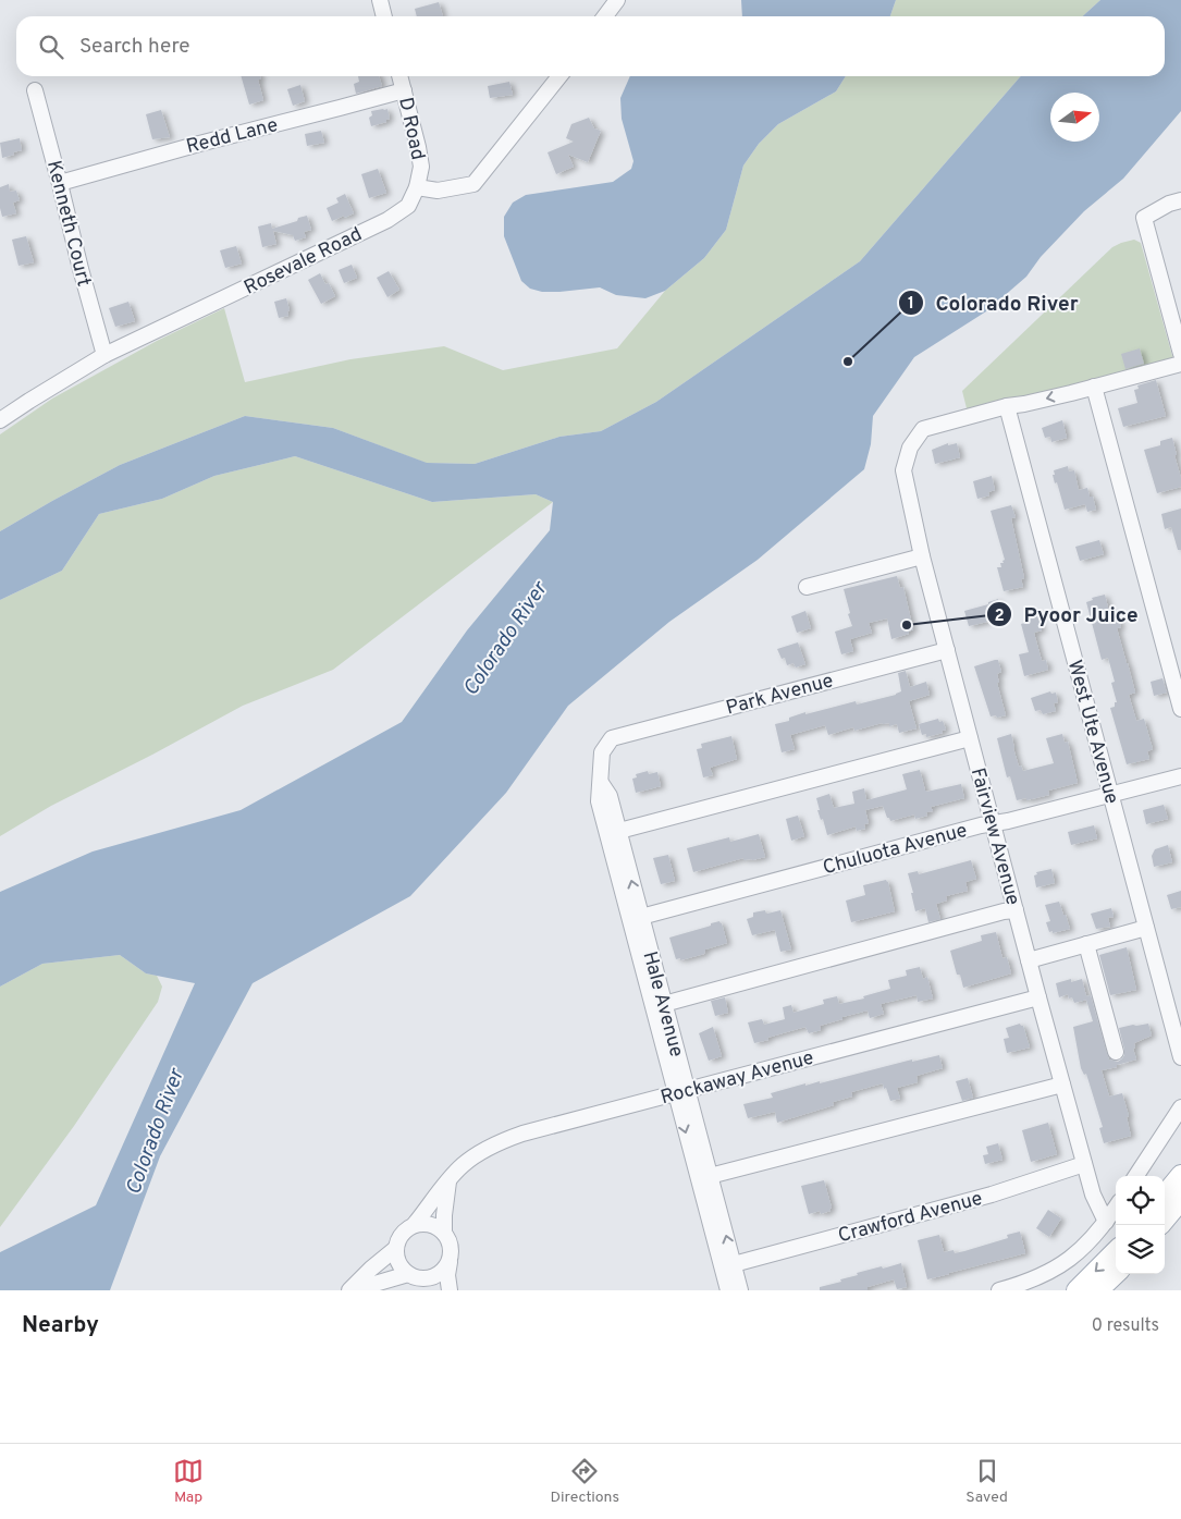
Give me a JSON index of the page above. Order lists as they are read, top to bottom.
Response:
{
  "streets": {
    "street": [
      "D Road",
      "Redd Lane",
      "Kenneth Court",
      "Rosevale Road",
      "Park Avenue",
      "West Ute Avenue",
      "Fairview Avenue",
      "Chuluota Avenue",
      "Hale Avenue",
      "Rockaway Avenue",
      "Crawford Avenue"
    ]
  },
  "crossings": [
    ["D Road", "Redd Lane"],
    ["D Road", "Rosevale Road"],
    ["Redd Lane", "Kenneth Court"],
    ["Kenneth Court", "Rosevale Road"],
    ["Park Avenue", "Fairview Avenue"],
    ["Park Avenue", "Hale Avenue"],
    ["West Ute Avenue", "Fairview Avenue"],
    ["West Ute Avenue", "Chuluota Avenue"],
    ["Fairview Avenue", "Chuluota Avenue"],
    ["Fairview Avenue", "Rockaway Avenue"],
    ["Fairview Avenue", "Crawford Avenue"],
    ["Chuluota Avenue", "Hale Avenue"],
    ["Hale Avenue", "Rockaway Avenue"],
    ["Hale Avenue", "Crawford Avenue"]
  ],
  "water": ["Colorado River"],
  "places": ["Colorado River", "Pyoor Juice"],
  "north": "right",
  "page": {
    "search": "Search here",
    "heading": ["Nearby", "0 results"],
    "nav": ["Map", "Directions", "Saved"]
  }
}
